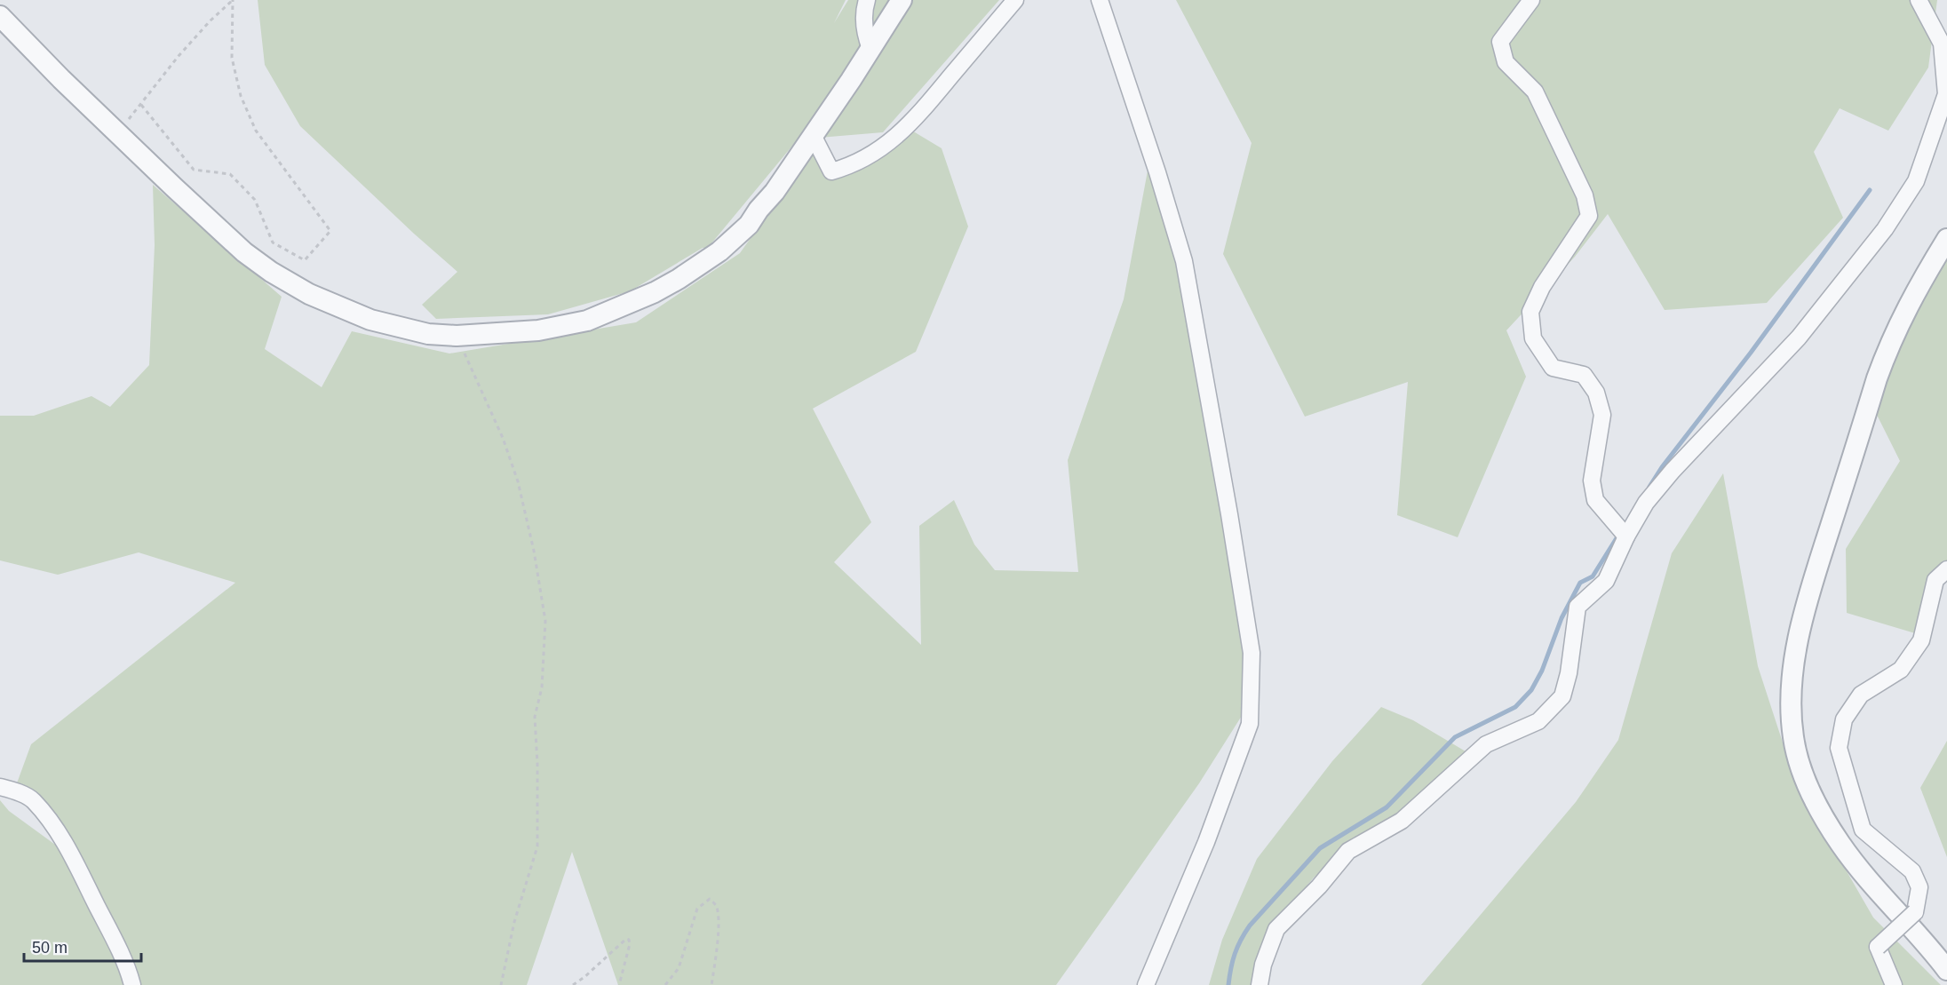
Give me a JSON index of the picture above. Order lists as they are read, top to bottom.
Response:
{
  "scale_bar": "50 m"
}
